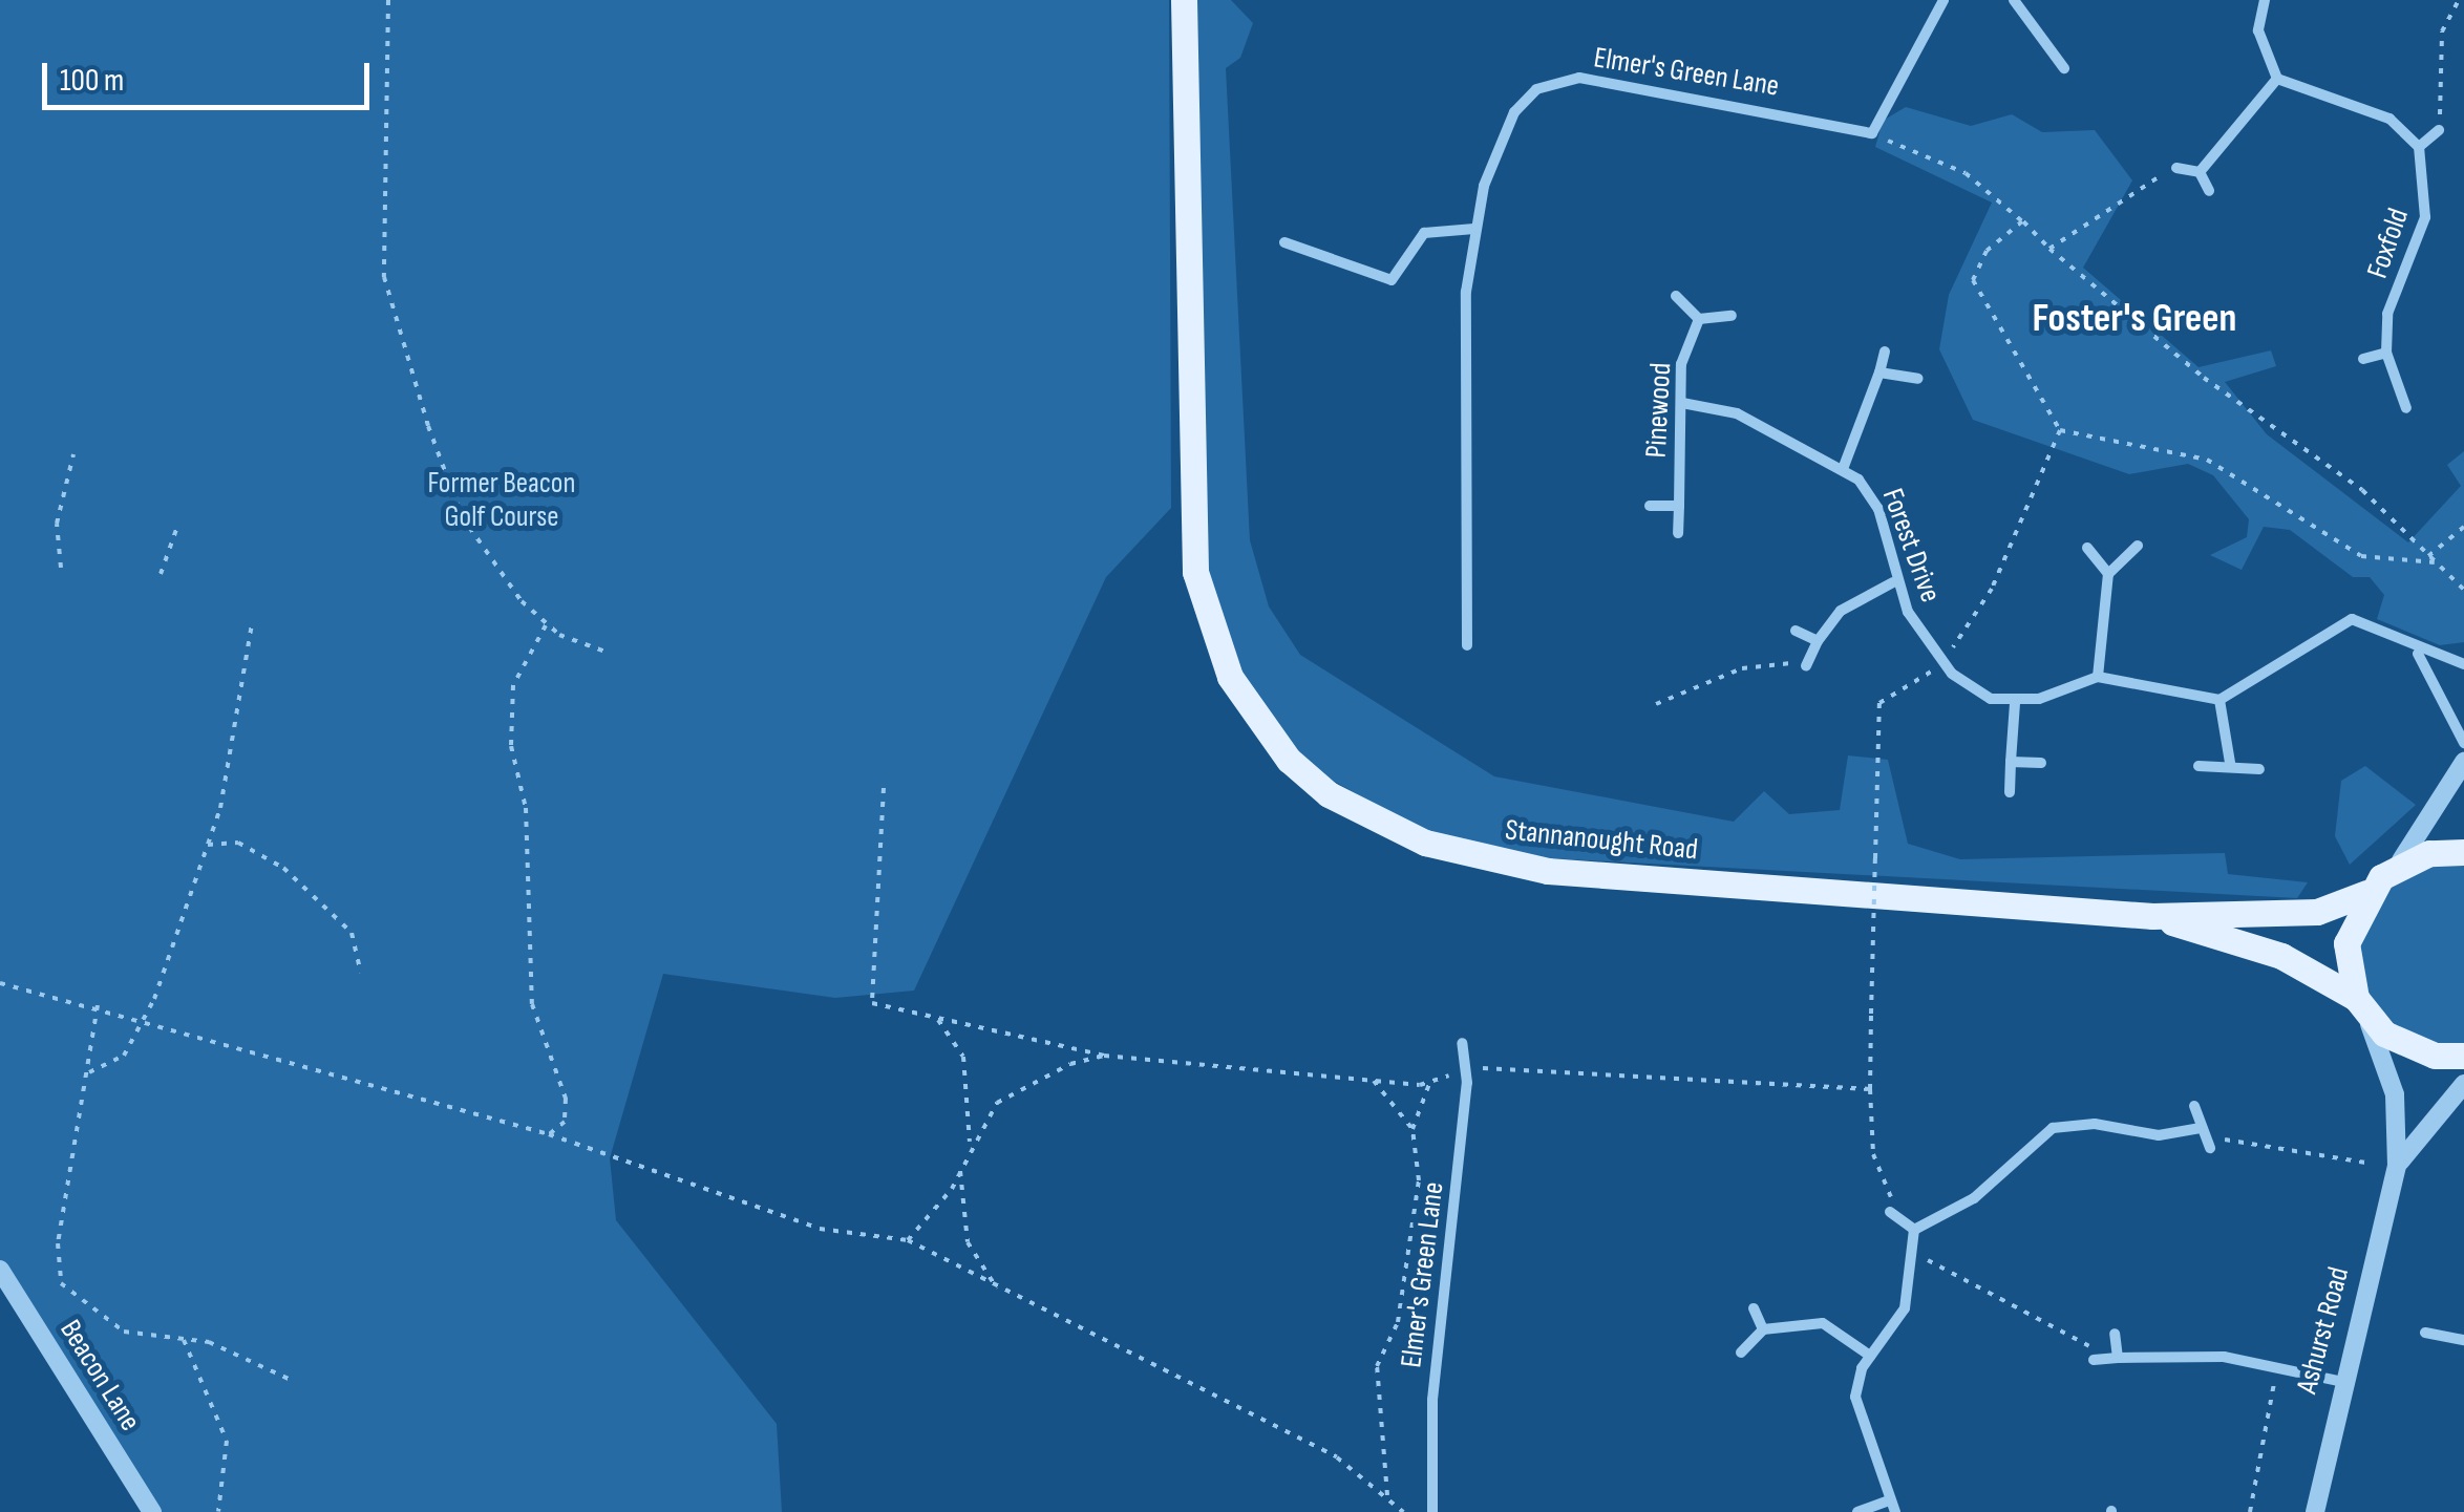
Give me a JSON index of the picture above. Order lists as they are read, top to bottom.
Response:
{
  "streets": {
    "main road": ["Stannanought Road"],
    "street": [
      "Elmer's Green Lane",
      "Foxfold",
      "Pinewood",
      "Forest Drive",
      "Ashurst Road",
      "Beacon Lane"
    ]
  },
  "crossings": [
    ["Pinewood", "Forest Drive"],
    ["Stannanought Road", "Ashurst Road"]
  ],
  "districts": ["Foster's Green"],
  "parks": ["Former Beacon Golf Course"],
  "scale_bar": "100 m"
}
